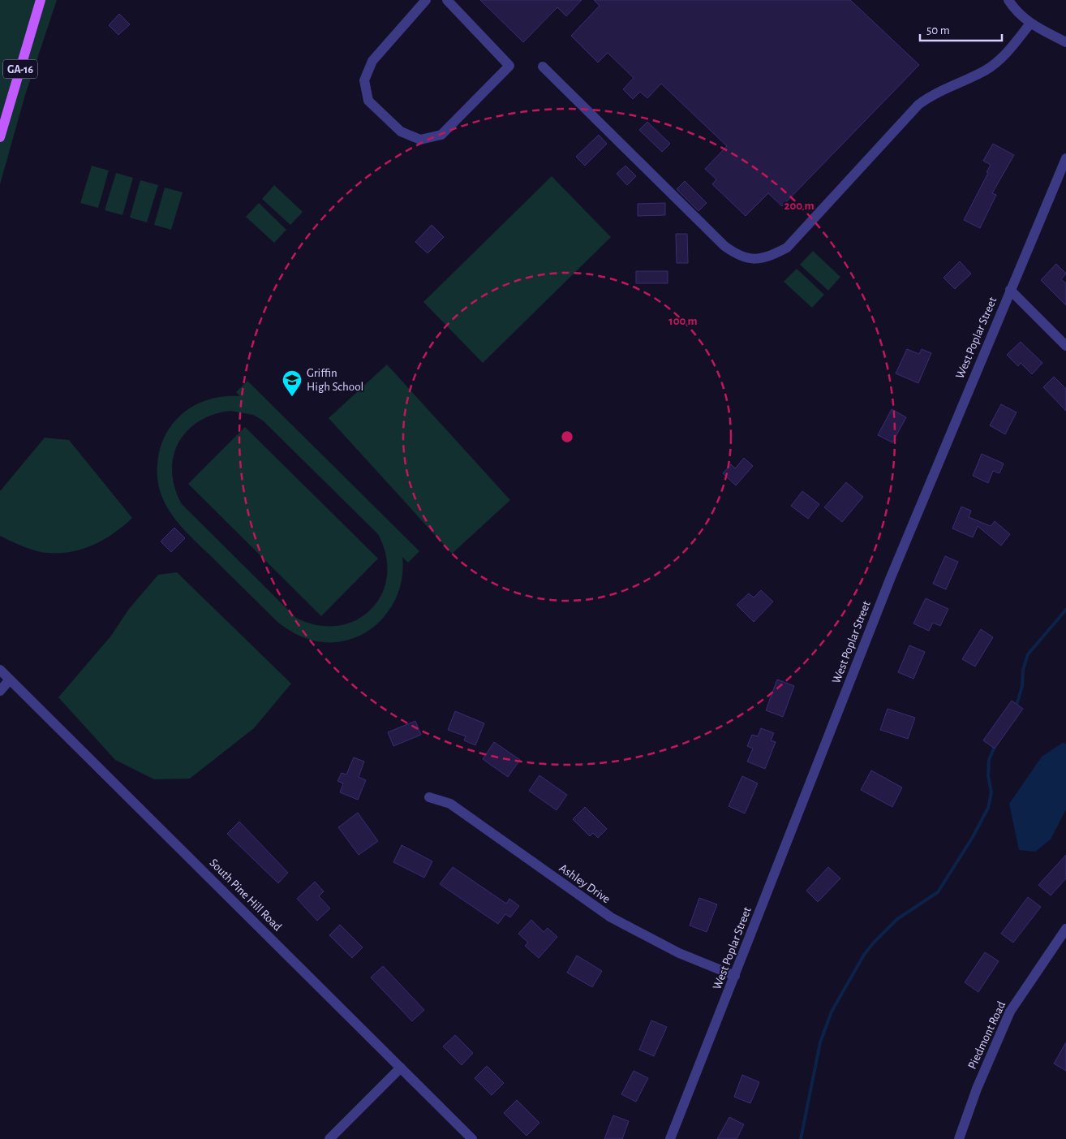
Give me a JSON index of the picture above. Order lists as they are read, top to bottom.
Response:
{
  "streets": {
    "main road": ["GA-16"],
    "street": [
      "West Poplar Street",
      "Ashley Drive",
      "South Pine Hill Road",
      "Piedmont Road"
    ]
  },
  "crossings": [
    ["West Poplar Street", "Ashley Drive"]
  ],
  "places": {
    "school or university": ["Griffin High School"]
  },
  "scale_bar": "50 m",
  "rings": ["200 m", "100 m"]
}
